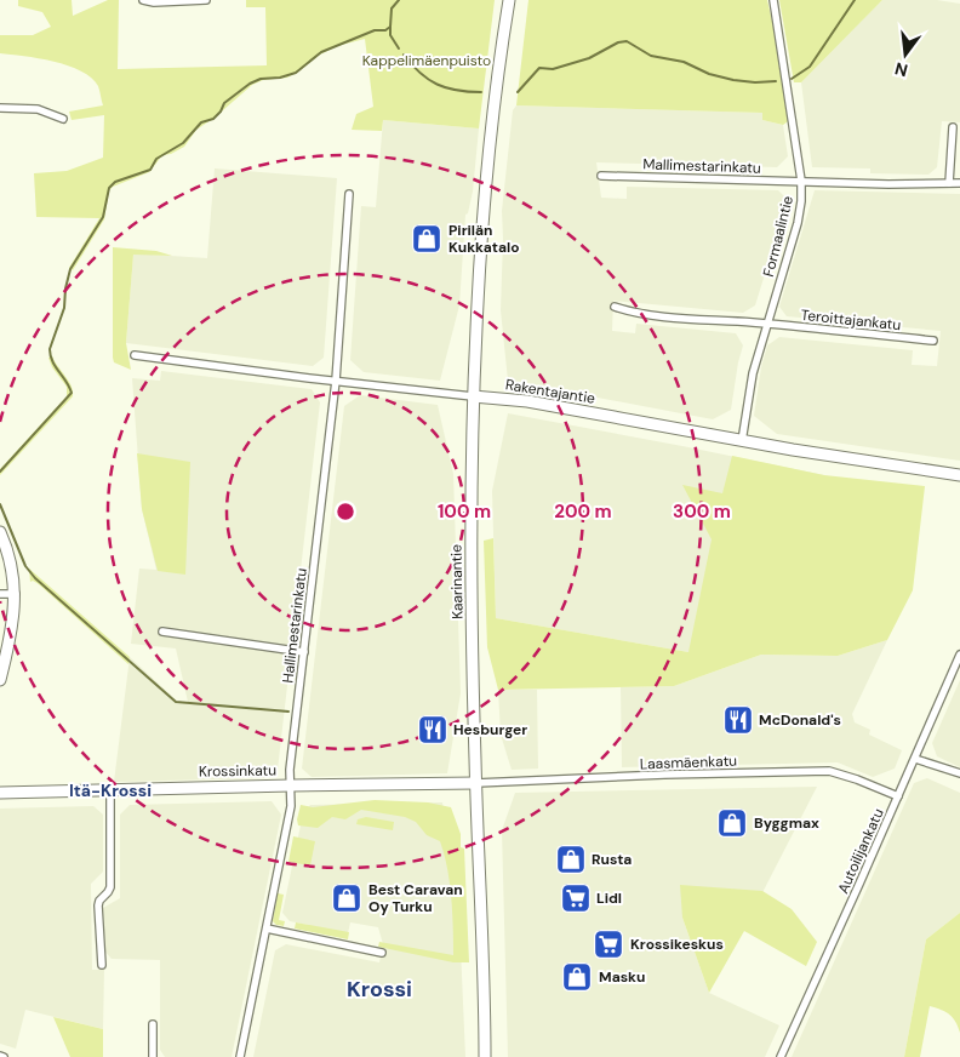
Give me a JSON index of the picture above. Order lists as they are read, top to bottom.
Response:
{
  "streets": {
    "street": [
      "Mallimestarinkatu",
      "Formaalintie",
      "Teroittajankatu",
      "Rakentajantie",
      "Kaarinantie",
      "Hallimestarinkatu",
      "Laasmäenkatu",
      "Krossinkatu",
      "Autoilijankatu"
    ]
  },
  "crossings": [
    ["Mallimestarinkatu", "Formaalintie"],
    ["Formaalintie", "Teroittajankatu"],
    ["Formaalintie", "Rakentajantie"],
    ["Rakentajantie", "Kaarinantie"],
    ["Rakentajantie", "Hallimestarinkatu"],
    ["Kaarinantie", "Laasmäenkatu"],
    ["Kaarinantie", "Krossinkatu"],
    ["Hallimestarinkatu", "Krossinkatu"],
    ["Laasmäenkatu", "Krossinkatu"],
    ["Laasmäenkatu", "Autoilijankatu"]
  ],
  "districts": ["Itä-Krossi", "Krossi"],
  "parks": ["Kappelimäenpuisto"],
  "places": {
    "shop": [
      "Pirilän Kukkatalo",
      "Byggmax",
      "Rusta",
      "Best Caravan Oy Turku",
      "Masku"
    ],
    "restaurant": ["McDonald's", "Hesburger"],
    "supermarket": ["Lidl", "Krossikeskus"]
  },
  "north": "bottom",
  "rings": ["100 m", "200 m", "300 m"]
}
